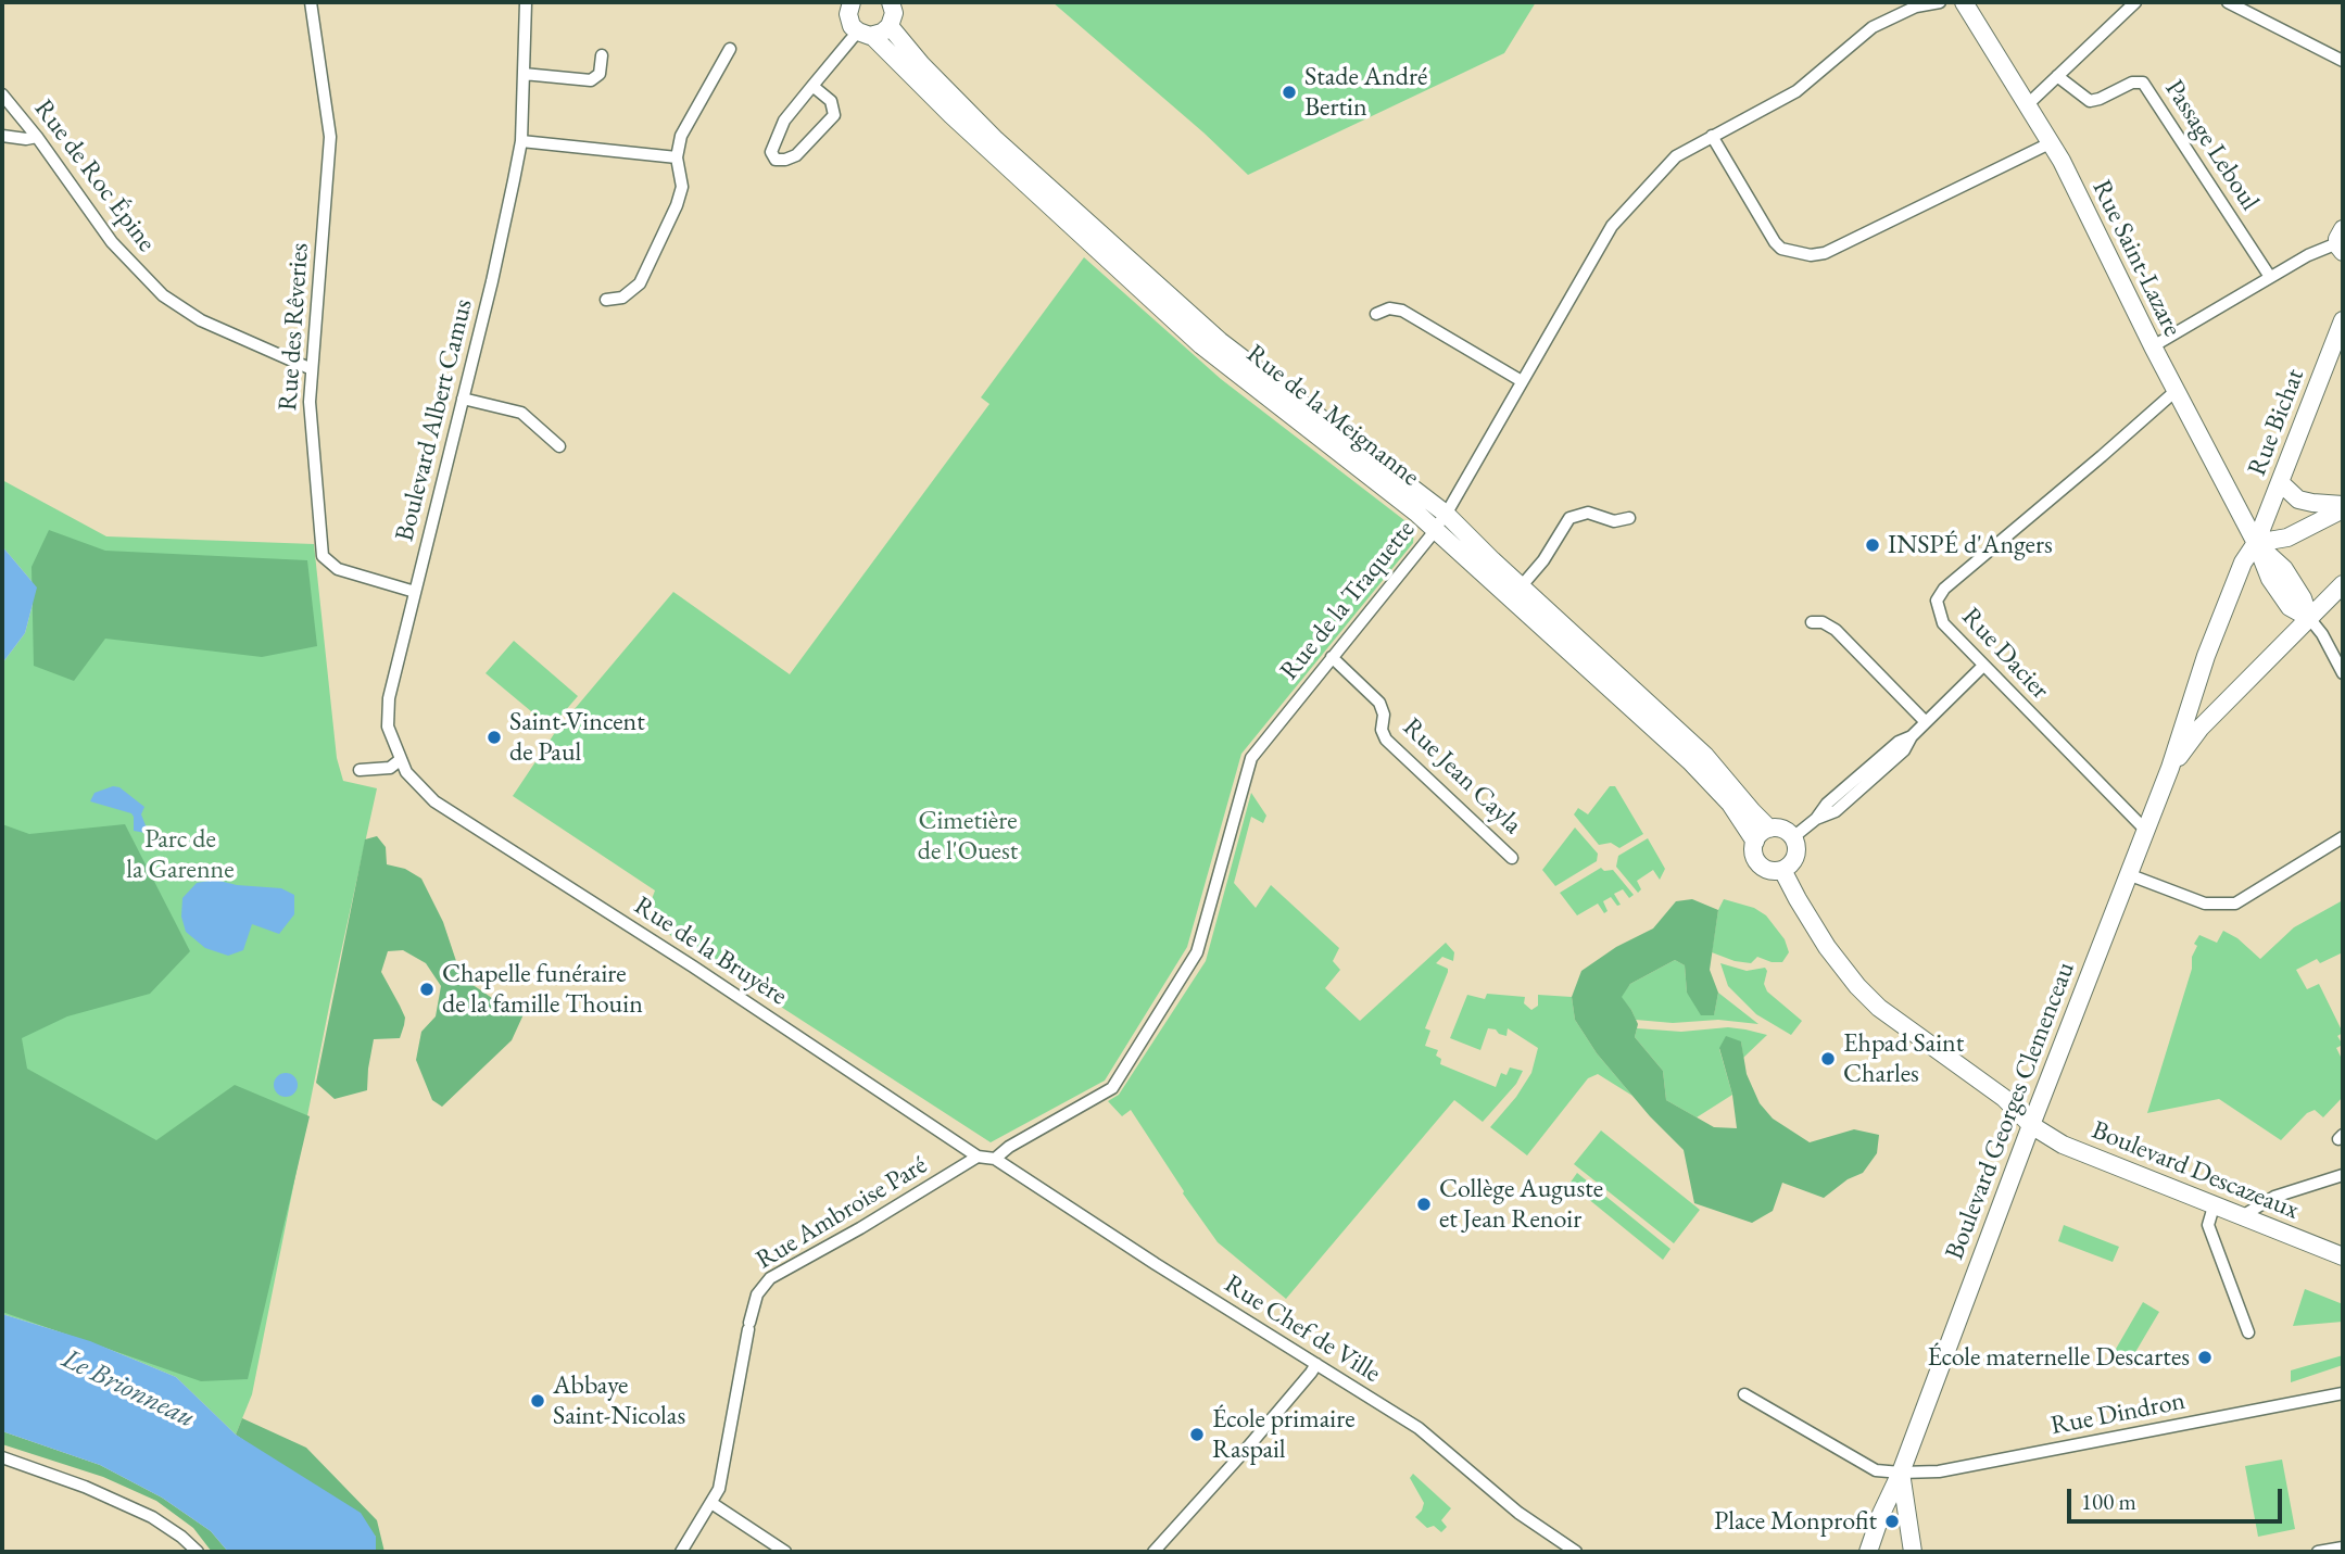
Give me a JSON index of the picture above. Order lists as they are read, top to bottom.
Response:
{
  "streets": {
    "main road": [
      "Rue Saint-Lazare",
      "Rue de la Meignanne",
      "Rue Bichat",
      "Boulevard Georges Clemenceau",
      "Boulevard Descazeaux"
    ],
    "street": [
      "Passage Leboul",
      "Rue de Roc Épine",
      "Rue des Rêveries",
      "Boulevard Albert Camus",
      "Rue de la Traquette",
      "Rue Dacier",
      "Rue Jean Cayla",
      "Rue de la Bruyère",
      "Rue Ambroise Paré",
      "Rue Chef de Ville",
      "Rue Dindron"
    ]
  },
  "crossings": [
    ["Rue de Roc Épine", "Rue des Rêveries"],
    ["Rue Saint-Lazare", "Rue Bichat"],
    ["Rue Saint-Lazare", "Rue Dacier"],
    ["Rue Saint-Lazare", "Boulevard Georges Clemenceau"],
    ["Rue des Rêveries", "Boulevard Albert Camus"],
    ["Rue de la Meignanne", "Rue de la Traquette"],
    ["Boulevard Albert Camus", "Rue de la Bruyère"],
    ["Rue Bichat", "Boulevard Georges Clemenceau"],
    ["Rue de la Traquette", "Rue Jean Cayla"],
    ["Rue de la Traquette", "Rue de la Bruyère"],
    ["Rue de la Traquette", "Rue Chef de Ville"],
    ["Rue Dacier", "Boulevard Georges Clemenceau"],
    ["Rue de la Bruyère", "Rue Ambroise Paré"],
    ["Rue de la Bruyère", "Rue Chef de Ville"],
    ["Boulevard Georges Clemenceau", "Boulevard Descazeaux"],
    ["Boulevard Georges Clemenceau", "Rue Dindron"]
  ],
  "water": ["Le Brionneau"],
  "parks": ["Cimetière de l'Ouest", "Parc de la Garenne"],
  "places": [
    "Stade André Bertin",
    "INSPÉ d'Angers",
    "Saint-Vincent de Paul",
    "Chapelle funéraire de la famille Thouin",
    "Ehpad Saint Charles",
    "Collège Auguste et Jean Renoir",
    "École maternelle Descartes",
    "Abbaye Saint-Nicolas",
    "École primaire Raspail",
    "Place Monprofit"
  ],
  "scale_bar": "100 m"
}
